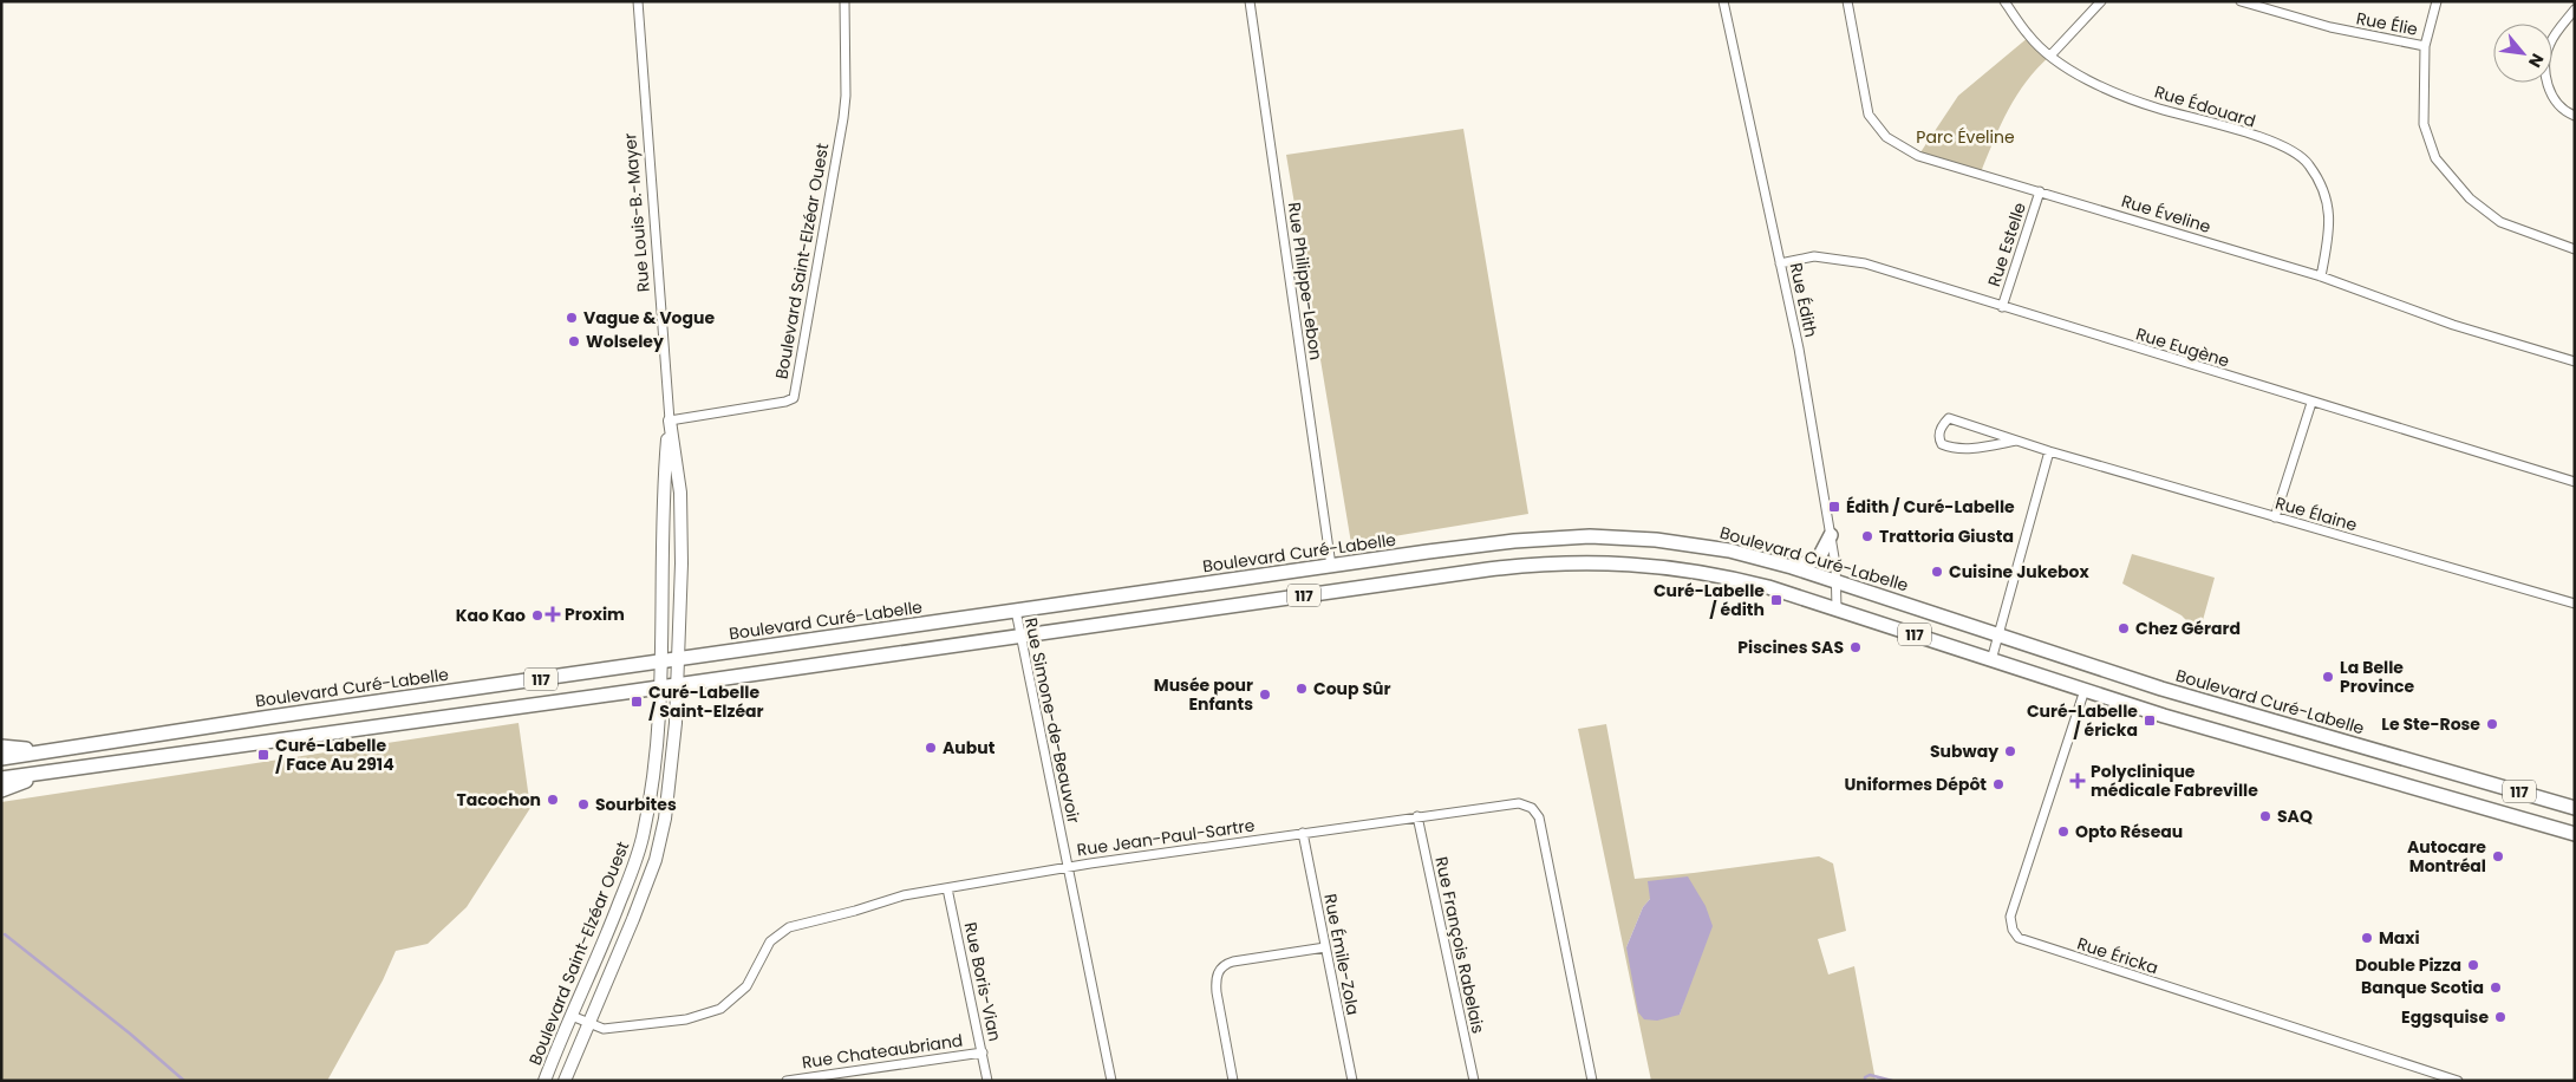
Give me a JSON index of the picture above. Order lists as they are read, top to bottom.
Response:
{
  "streets": {
    "main road": ["Boulevard Curé-Labelle", "117"],
    "street": [
      "Rue Élie",
      "Rue Édouard",
      "Rue Louis-B.-Mayer",
      "Rue Éveline",
      "Rue Estelle",
      "Boulevard Saint-Elzéar Ouest",
      "Rue Philippe-Lebon",
      "Rue Édith",
      "Rue Eugène",
      "Rue Élaine",
      "Rue Simone-de-Beauvoir",
      "Rue Jean-Paul-Sartre",
      "Rue François Rabelais",
      "Rue Émile-Zola",
      "Rue Éricka",
      "Rue Boris-Vian",
      "Rue Chateaubriand"
    ]
  },
  "crossings": [
    ["Rue Édouard", "Rue Éveline"],
    ["Rue Louis-B.-Mayer", "Boulevard Saint-Elzéar Ouest"],
    ["Rue Louis-B.-Mayer", "Boulevard Curé-Labelle"],
    ["Rue Éveline", "Rue Estelle"],
    ["Rue Estelle", "Rue Eugène"],
    ["Boulevard Saint-Elzéar Ouest", "Boulevard Curé-Labelle"],
    ["Boulevard Saint-Elzéar Ouest", "117"],
    ["Boulevard Saint-Elzéar Ouest", "Rue Jean-Paul-Sartre"],
    ["Rue Philippe-Lebon", "Boulevard Curé-Labelle"],
    ["Rue Édith", "Rue Eugène"],
    ["Rue Édith", "Boulevard Curé-Labelle"],
    ["Rue Édith", "117"],
    ["Boulevard Curé-Labelle", "Rue Simone-de-Beauvoir"],
    ["117", "Rue Simone-de-Beauvoir"],
    ["117", "Rue Éricka"],
    ["Rue Simone-de-Beauvoir", "Rue Jean-Paul-Sartre"],
    ["Rue Jean-Paul-Sartre", "Rue François Rabelais"],
    ["Rue Jean-Paul-Sartre", "Rue Émile-Zola"],
    ["Rue Jean-Paul-Sartre", "Rue Boris-Vian"],
    ["Rue Boris-Vian", "Rue Chateaubriand"]
  ],
  "parks": ["Parc Éveline"],
  "places": {
    "other": [
      "Vague & Vogue",
      "Wolseley",
      "Trattoria Giusta",
      "Cuisine Jukebox",
      "Kao Kao",
      "Chez Gérard",
      "Piscines SAS",
      "La Belle Province",
      "Coup Sûr",
      "Musée pour Enfants",
      "Le Ste-Rose",
      "Aubut",
      "Subway",
      "Uniformes Dépôt",
      "Tacochon",
      "Sourbites",
      "SAQ",
      "Opto Réseau",
      "Autocare Montréal",
      "Maxi",
      "Double Pizza",
      "Banque Scotia",
      "Eggsquise"
    ],
    "transit": [
      "Édith / Curé-Labelle",
      "Curé-Labelle / édith",
      "Curé-Labelle / Saint-Elzéar",
      "Curé-Labelle / éricka",
      "Curé-Labelle / Face Au 2914"
    ],
    "health": ["Proxim", "Polyclinique médicale Fabreville"]
  },
  "north": "bottom right"
}
